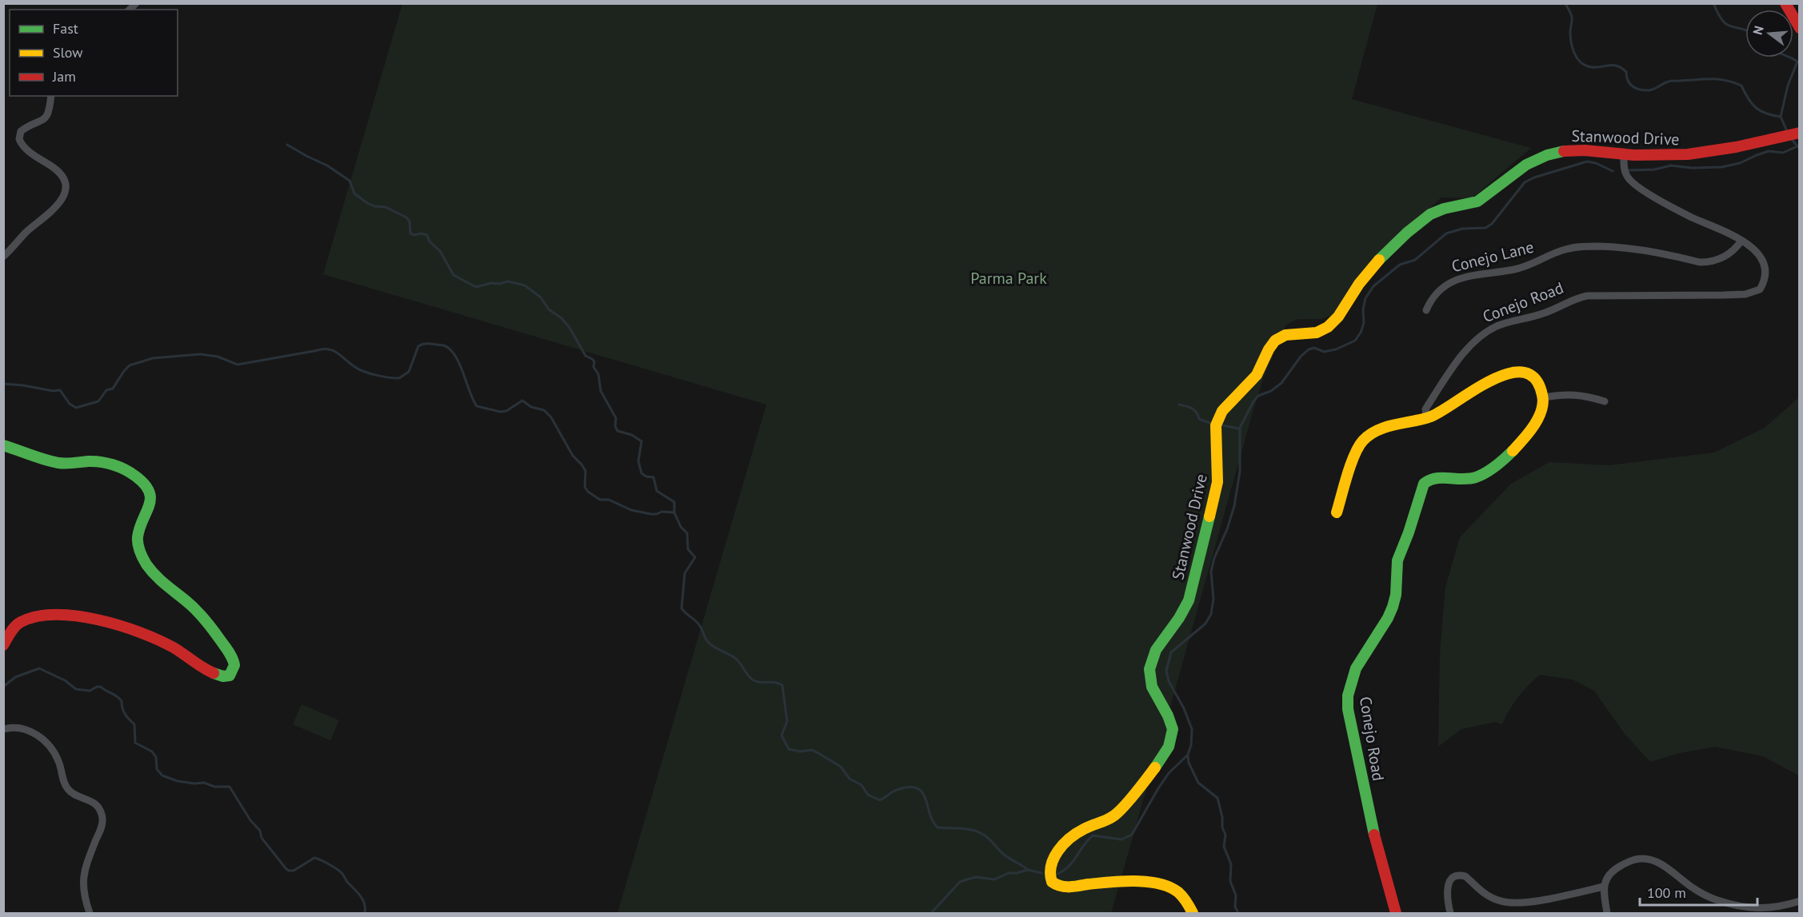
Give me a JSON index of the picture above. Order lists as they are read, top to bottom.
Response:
{
  "streets": {
    "street": ["Stanwood Drive", "Conejo Lane", "Conejo Road"]
  },
  "crossings": [
    ["Stanwood Drive", "Conejo Road"],
    ["Conejo Lane", "Conejo Road"]
  ],
  "parks": ["Parma Park"],
  "legend": ["Fast", "Slow", "Jam"],
  "scale_bar": "100 m",
  "north": "left"
}
